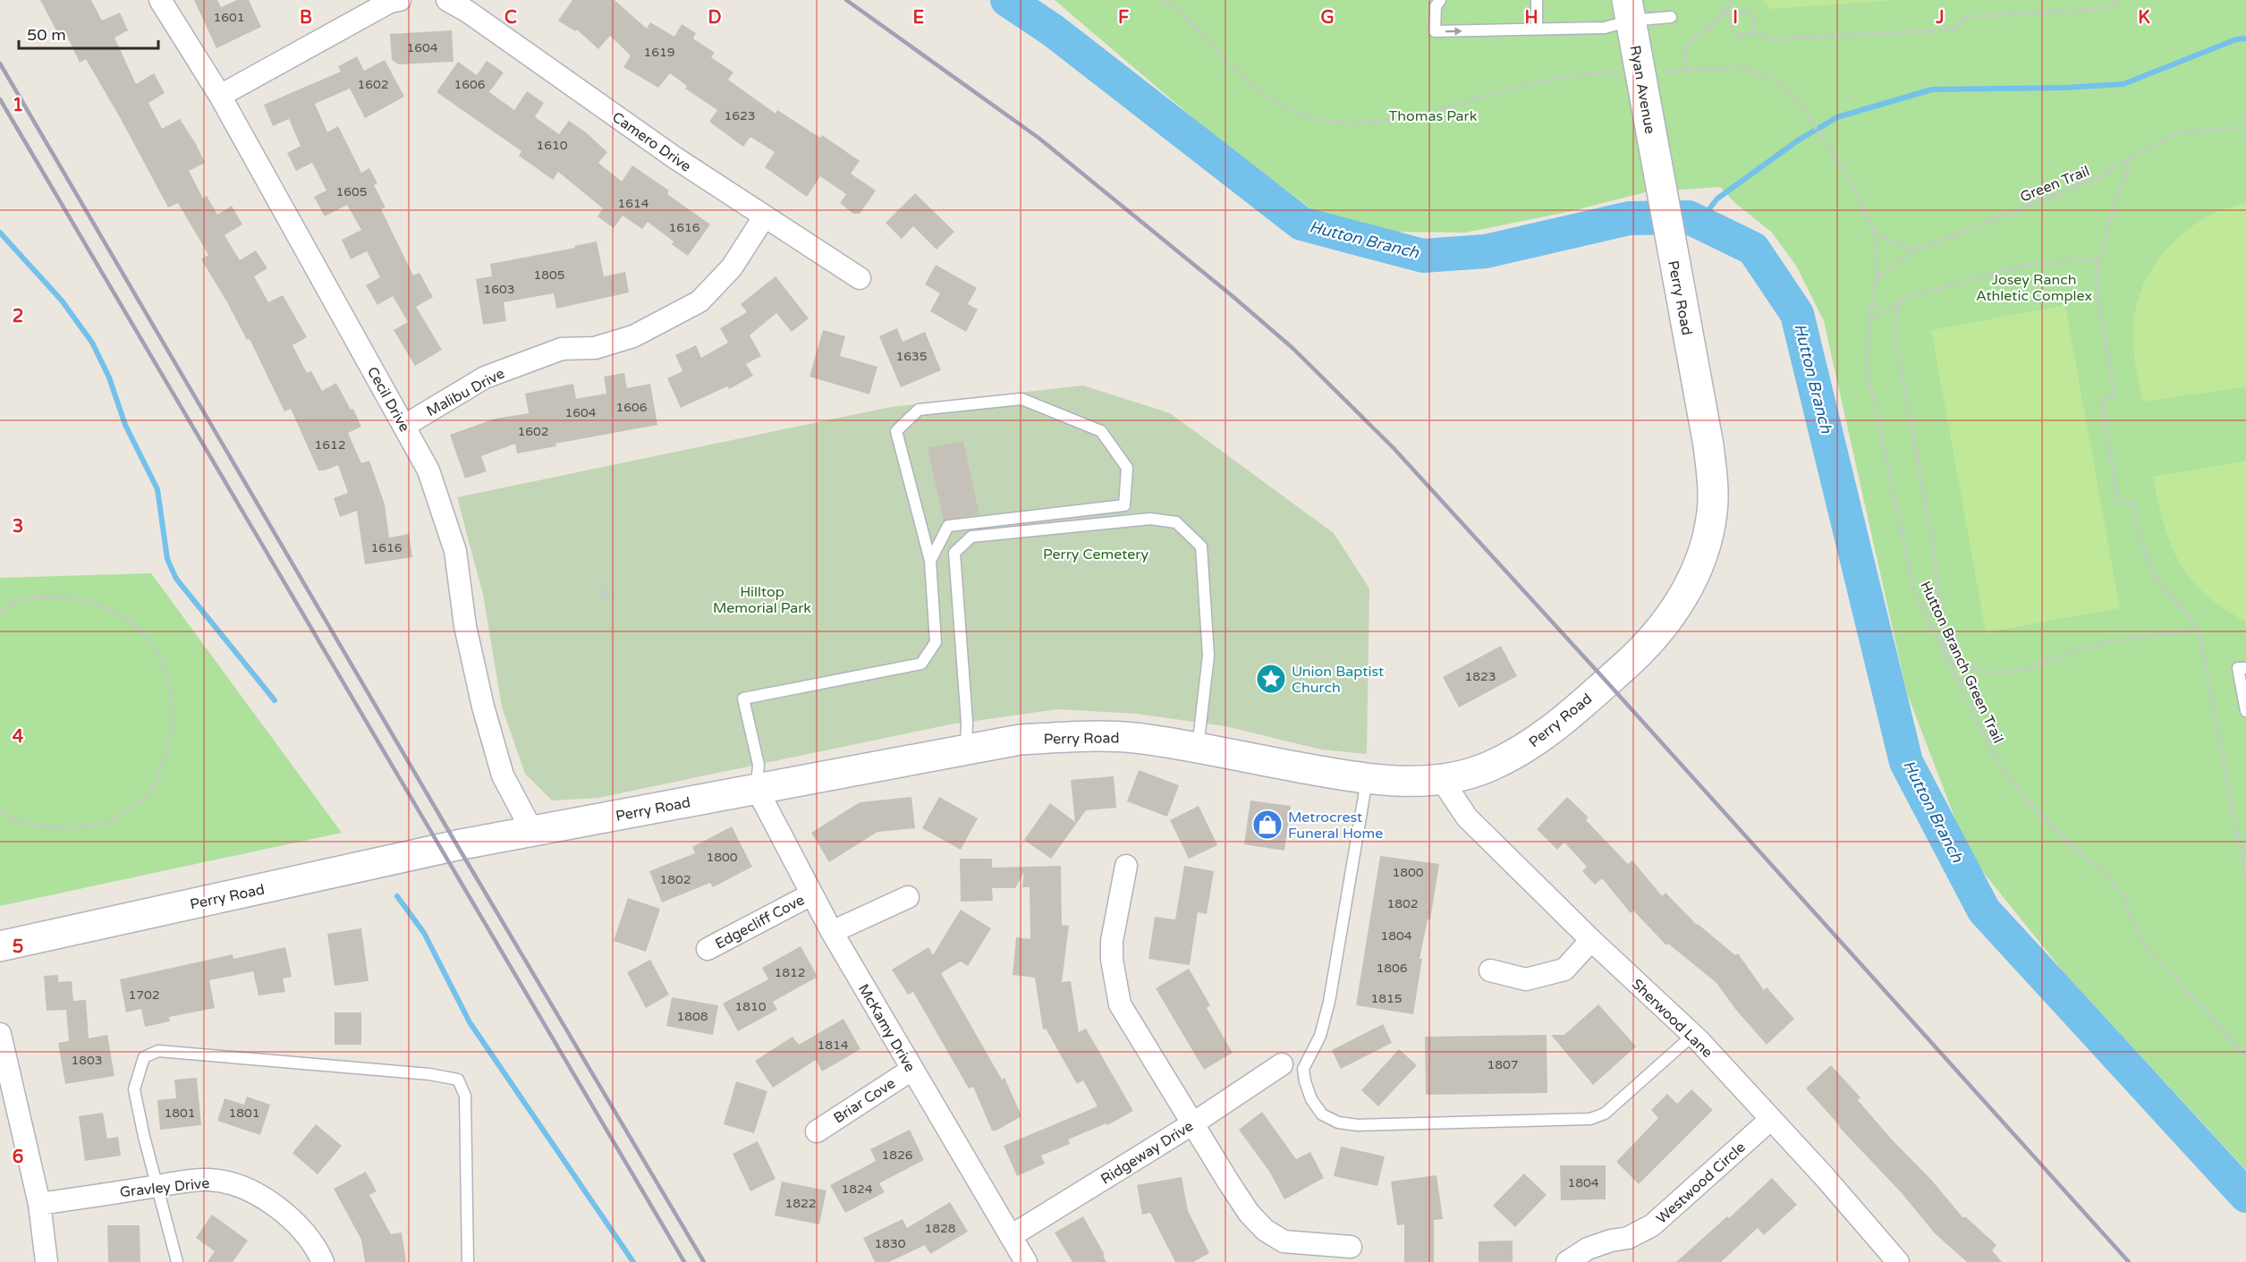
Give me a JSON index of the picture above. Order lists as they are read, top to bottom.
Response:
{
  "streets": {
    "street": [
      "Ryan Avenue",
      "Camero Drive",
      "Perry Road",
      "Malibu Drive",
      "Cecil Drive",
      "Edgecliff Cove",
      "Sherwood Lane",
      "McKamy Drive",
      "Briar Cove",
      "Ridgeway Drive",
      "Westwood Circle",
      "Gravley Drive"
    ],
    "path": ["Green Trail", "Hutton Branch Green Trail"]
  },
  "crossings": [
    ["Ryan Avenue", "Perry Road"],
    ["Camero Drive", "Malibu Drive"],
    ["Green Trail", "Hutton Branch Green Trail"],
    ["Perry Road", "Cecil Drive"],
    ["Perry Road", "Sherwood Lane"],
    ["Perry Road", "McKamy Drive"],
    ["Malibu Drive", "Cecil Drive"],
    ["Edgecliff Cove", "McKamy Drive"],
    ["Sherwood Lane", "Westwood Circle"],
    ["McKamy Drive", "Briar Cove"],
    ["McKamy Drive", "Ridgeway Drive"]
  ],
  "water": ["Hutton Branch"],
  "parks": [
    "Thomas Park",
    "Josey Ranch Athletic Complex",
    "Perry Cemetery",
    "Hilltop Memorial Park"
  ],
  "places": {
    "place": ["Union Baptist Church"],
    "shop": ["Metrocrest Funeral Home"]
  },
  "house_numbers": [
    "1601",
    "1604",
    "1619",
    "1602",
    "1606",
    "1623",
    "1610",
    "1605",
    "1614",
    "1616",
    "1805",
    "1603",
    "1635",
    "1606",
    "1604",
    "1602",
    "1612",
    "1616",
    "1823",
    "1800",
    "1800",
    "1802",
    "1802",
    "1804",
    "1806",
    "1812",
    "1702",
    "1815",
    "1810",
    "1808",
    "1814",
    "1803",
    "1807",
    "1801",
    "1801",
    "1826",
    "1804",
    "1824",
    "1822",
    "1828",
    "1830"
  ],
  "scale_bar": "50 m",
  "grid": {
    "columns": [
      "B",
      "C",
      "D",
      "E",
      "F",
      "G",
      "H",
      "I",
      "J",
      "K"
    ],
    "rows": [
      "1",
      "2",
      "3",
      "4",
      "5",
      "6"
    ]
  }
}
